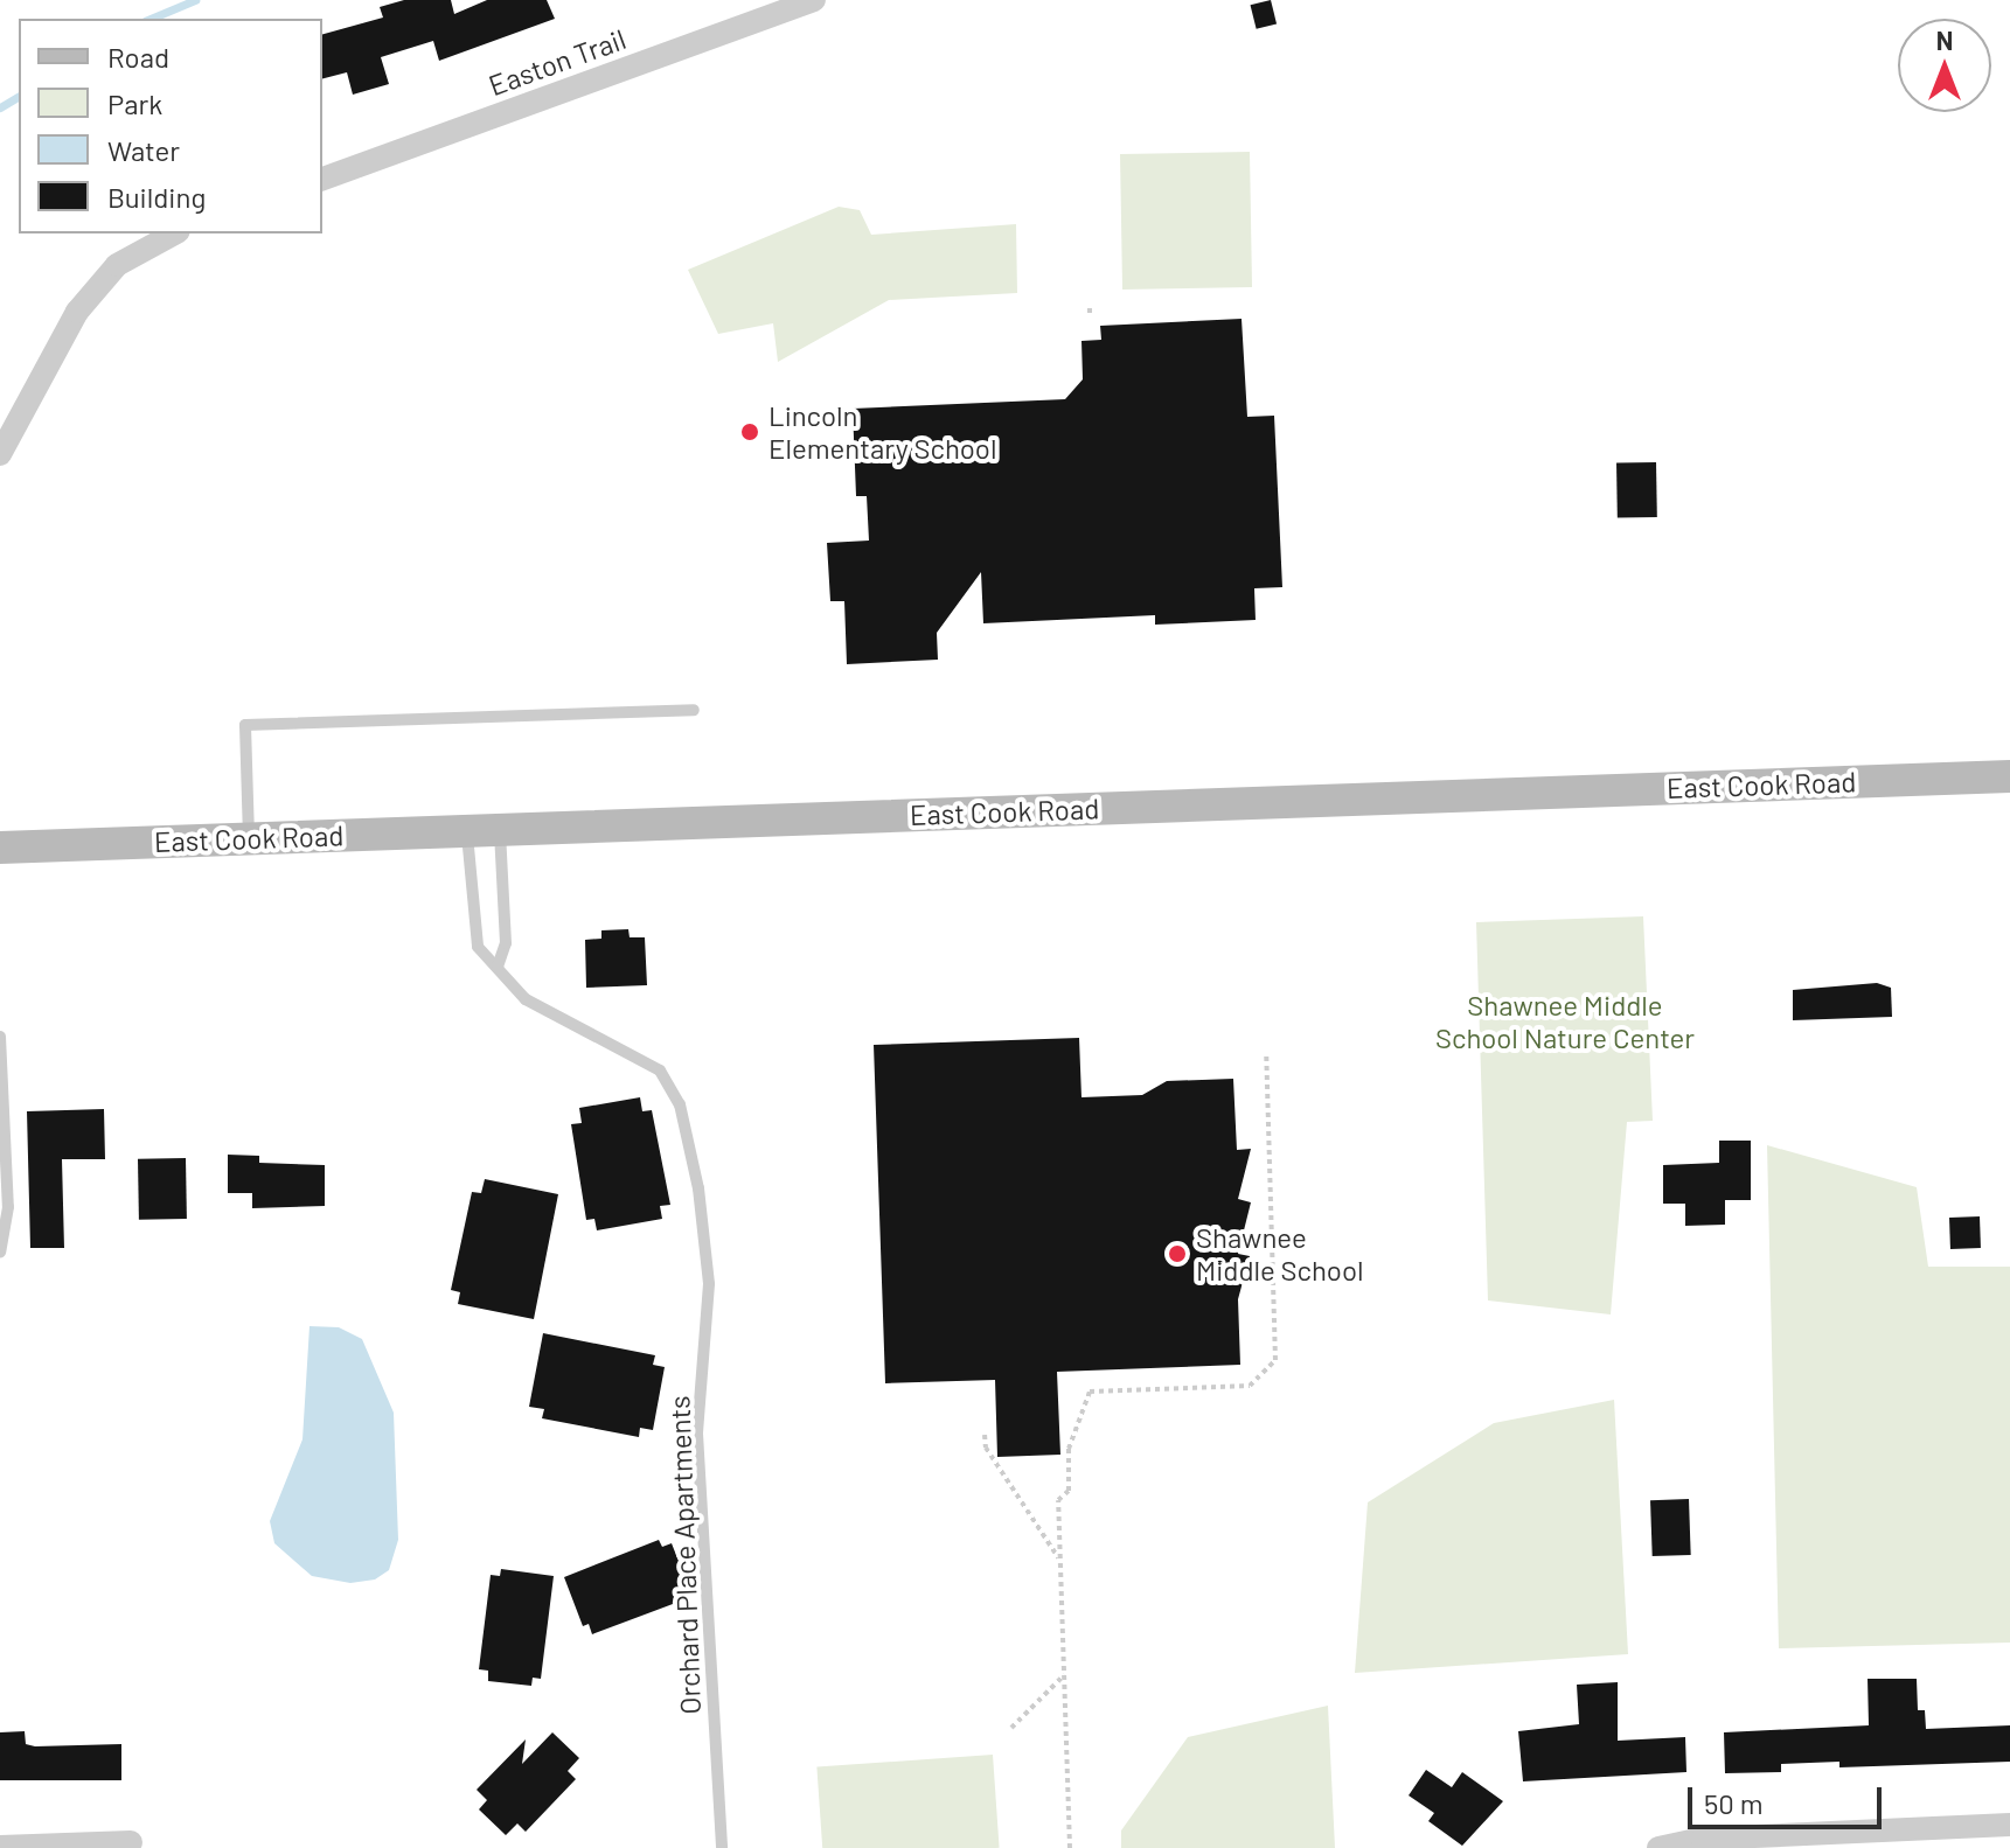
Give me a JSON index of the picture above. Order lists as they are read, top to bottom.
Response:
{
  "streets": {
    "main road": ["East Cook Road"],
    "street": ["Easton Trail"],
    "lane": ["Orchard Place Apartments"]
  },
  "crossings": [
    ["East Cook Road", "Orchard Place Apartments"]
  ],
  "parks": ["Shawnee Middle School Nature Center"],
  "places": ["Lincoln Elementary School", "Shawnee Middle School"],
  "legend": [
    "Road",
    "Park",
    "Water",
    "Building"
  ],
  "scale_bar": "50 m",
  "north": "top"
}
